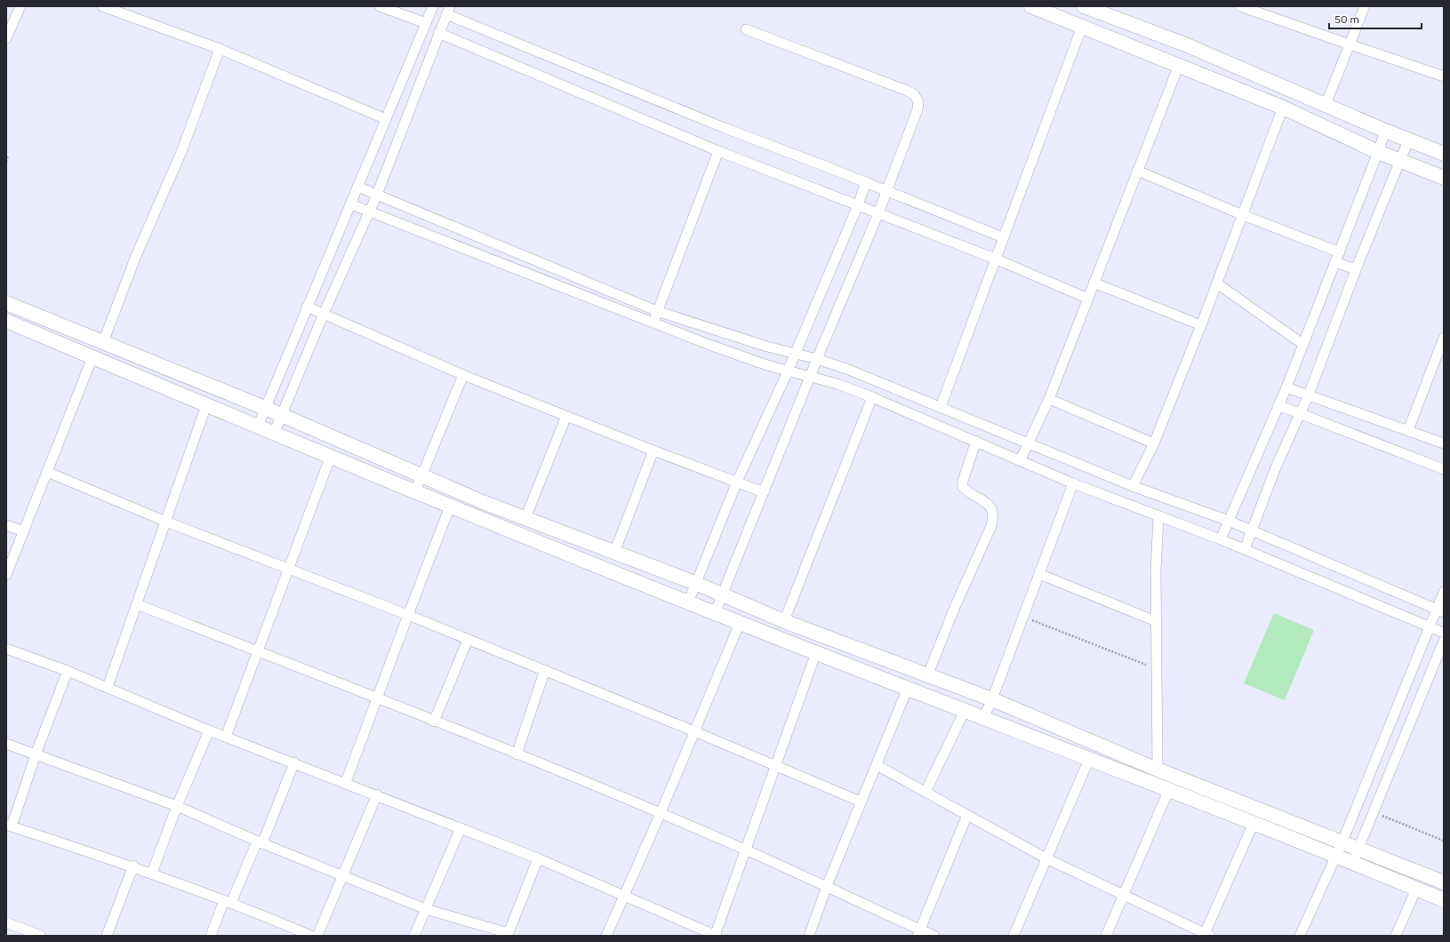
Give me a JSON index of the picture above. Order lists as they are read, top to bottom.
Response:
{
  "scale_bar": "50 m"
}
